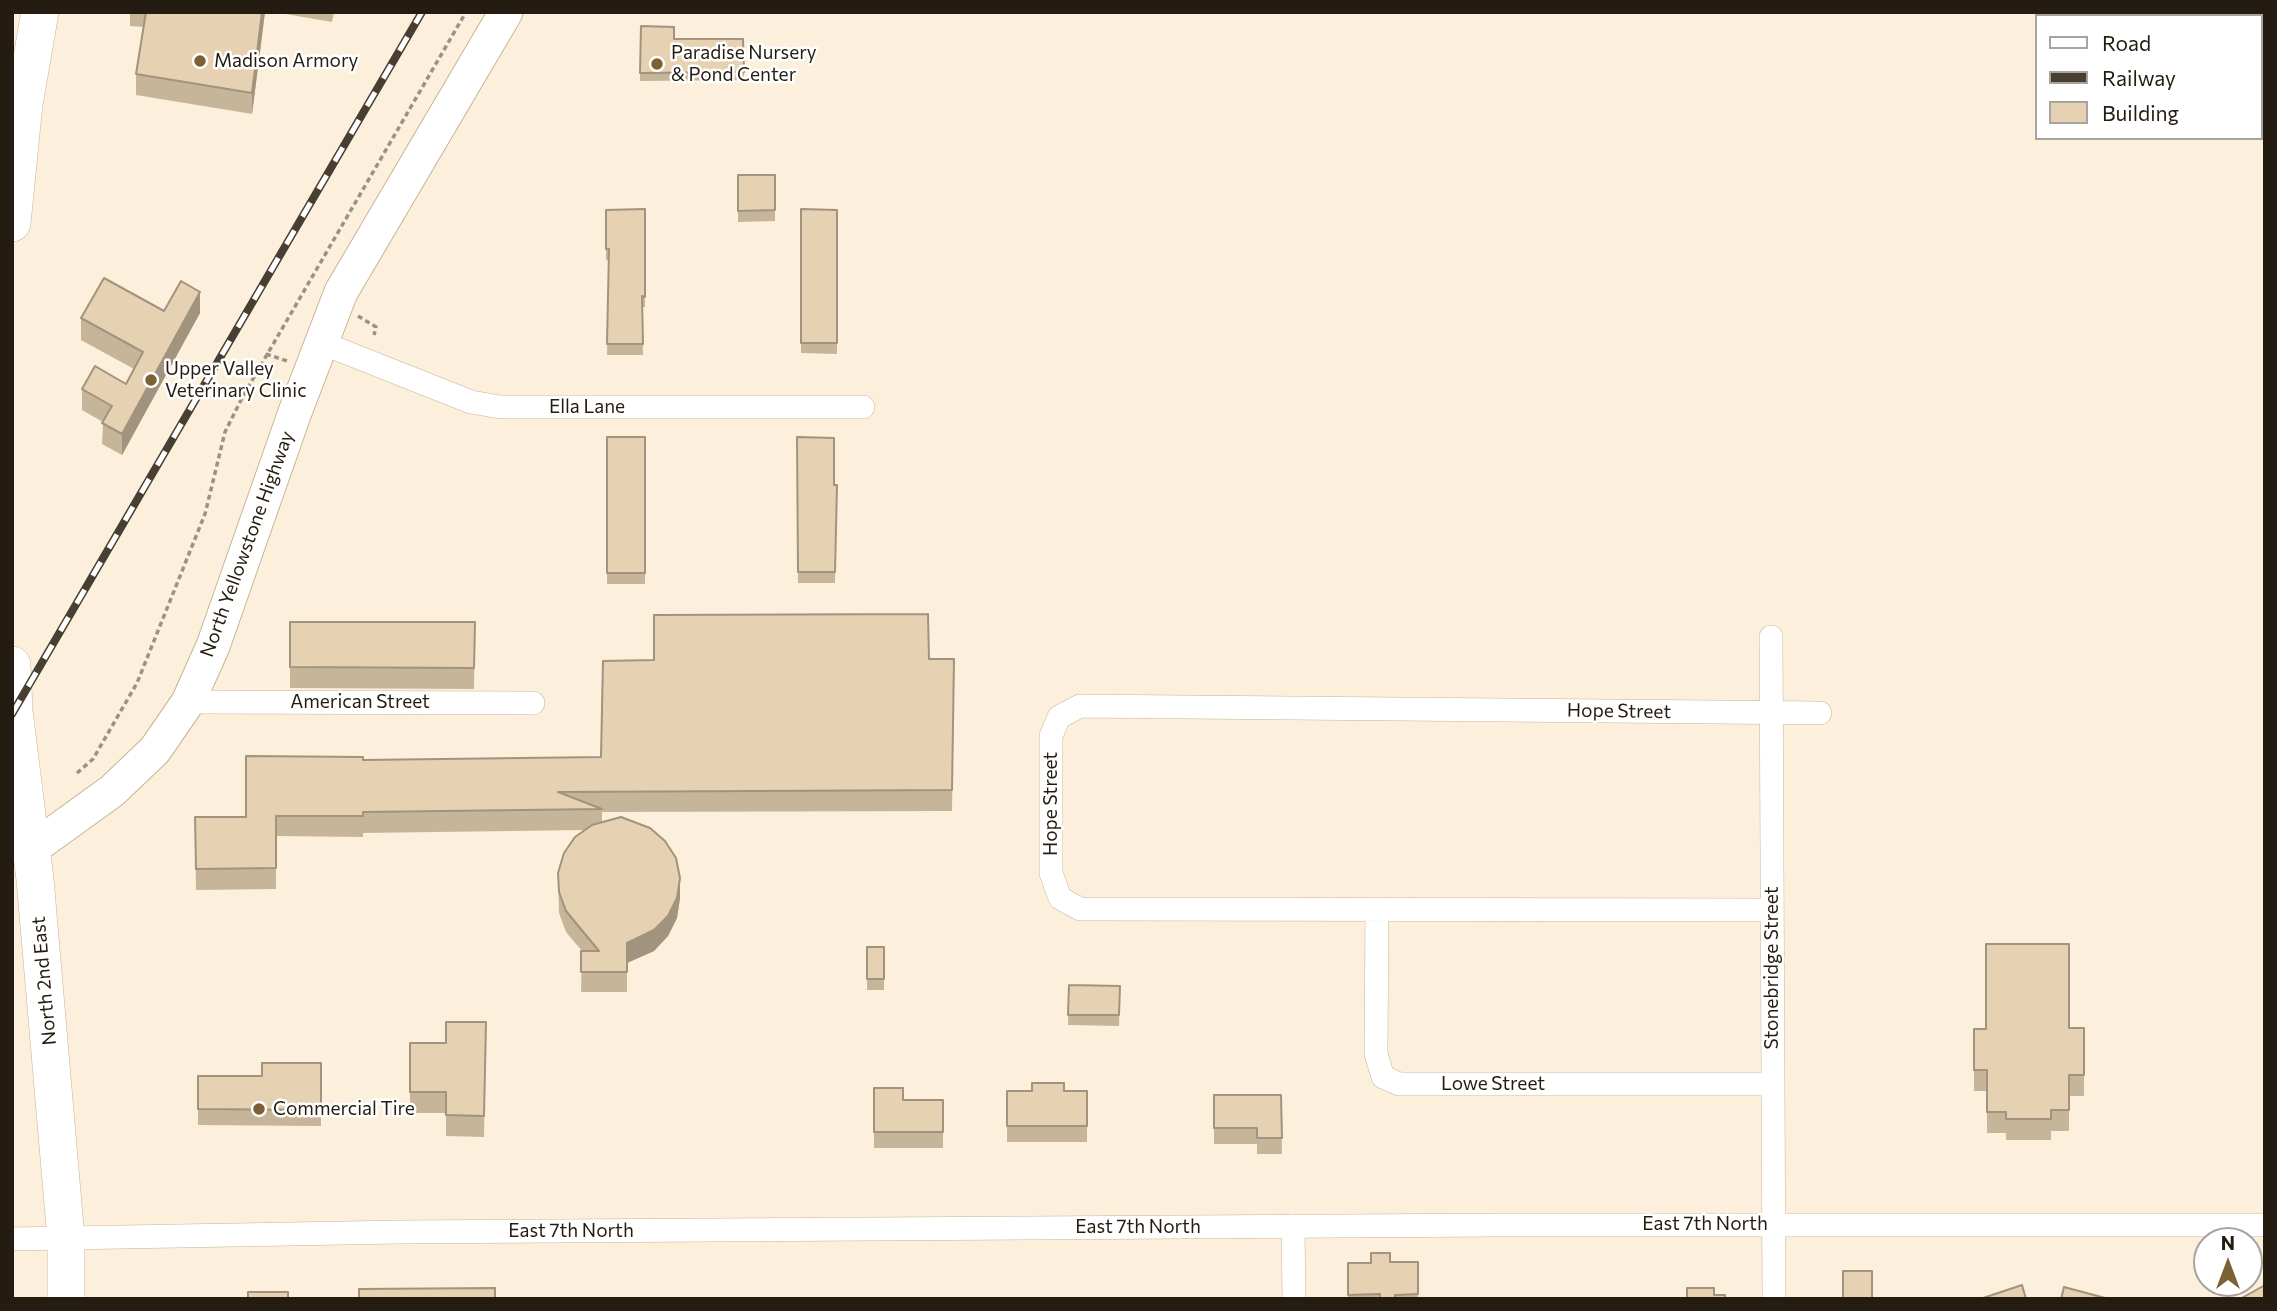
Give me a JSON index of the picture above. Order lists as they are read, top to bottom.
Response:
{
  "streets": {
    "main road": ["North Yellowstone Highway", "North 2nd East"],
    "street": [
      "Ella Lane",
      "American Street",
      "Hope Street",
      "Stonebridge Street",
      "Lowe Street",
      "East 7th North"
    ]
  },
  "crossings": [
    ["Ella Lane", "North Yellowstone Highway"],
    ["North Yellowstone Highway", "American Street"],
    ["North Yellowstone Highway", "North 2nd East"],
    ["Hope Street", "Stonebridge Street"],
    ["Hope Street", "Lowe Street"],
    ["Stonebridge Street", "Lowe Street"],
    ["Stonebridge Street", "East 7th North"],
    ["North 2nd East", "East 7th North"]
  ],
  "places": [
    "Madison Armory",
    "Paradise Nursery & Pond Center",
    "Upper Valley Veterinary Clinic",
    "Commercial Tire"
  ],
  "legend": ["Road", "Railway", "Building"],
  "north": "top"
}
